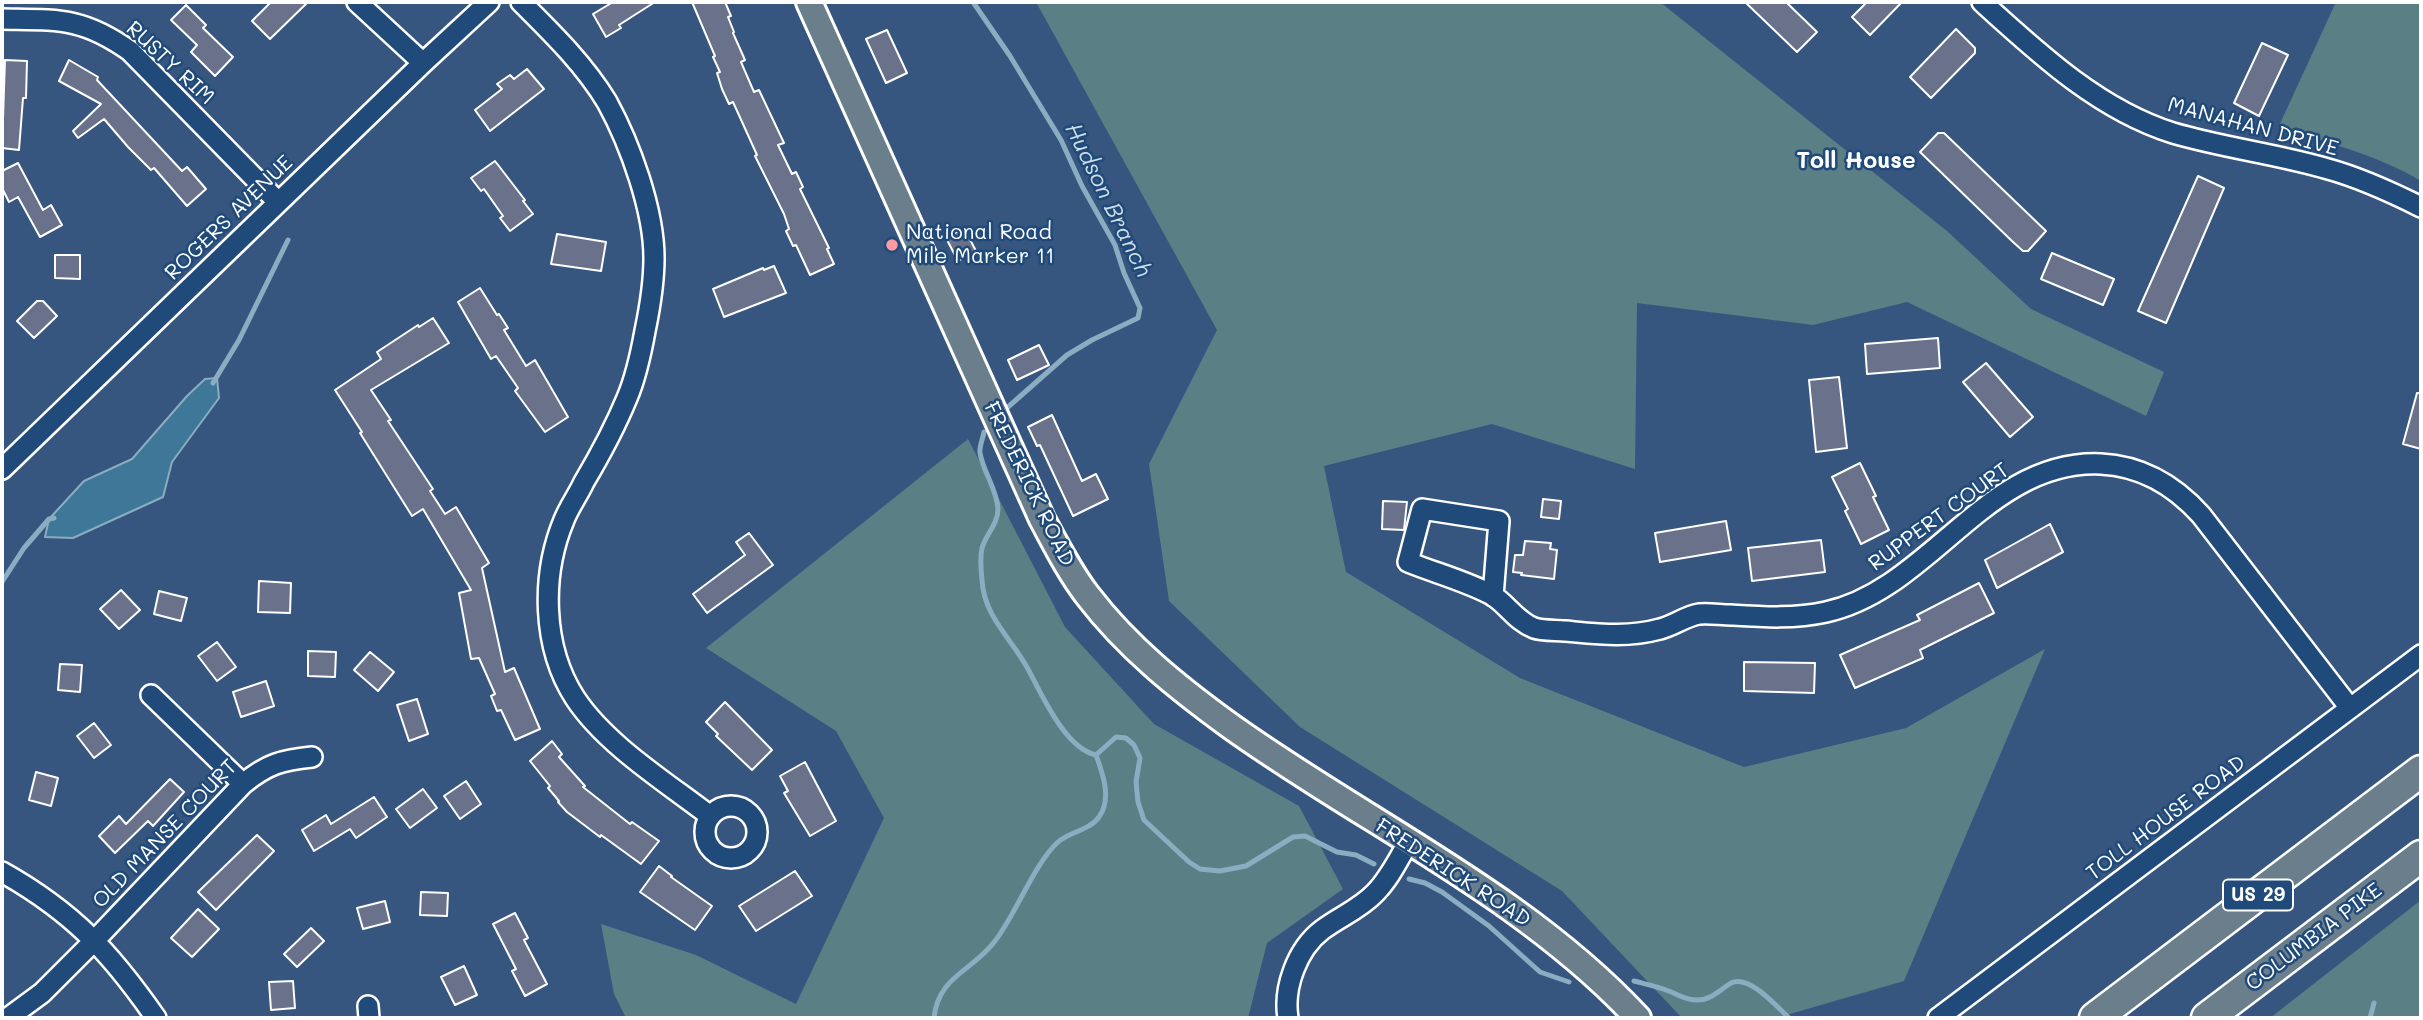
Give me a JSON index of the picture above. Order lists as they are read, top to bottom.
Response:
{
  "streets": {
    "highway": ["US 29", "COLUMBIA PIKE"],
    "main road": ["FREDERICK ROAD"],
    "street": [
      "RUSTY RIM",
      "MANAHAN DRIVE",
      "ROGERS AVENUE",
      "RUPPERT COURT",
      "TOLL HOUSE ROAD",
      "OLD MANSE COURT"
    ]
  },
  "crossings": [
    ["RUSTY RIM", "ROGERS AVENUE"],
    ["RUPPERT COURT", "TOLL HOUSE ROAD"]
  ],
  "districts": ["Toll House"],
  "water": ["Hudson Branch"],
  "places": ["National Road Mile Marker 11"]
}
